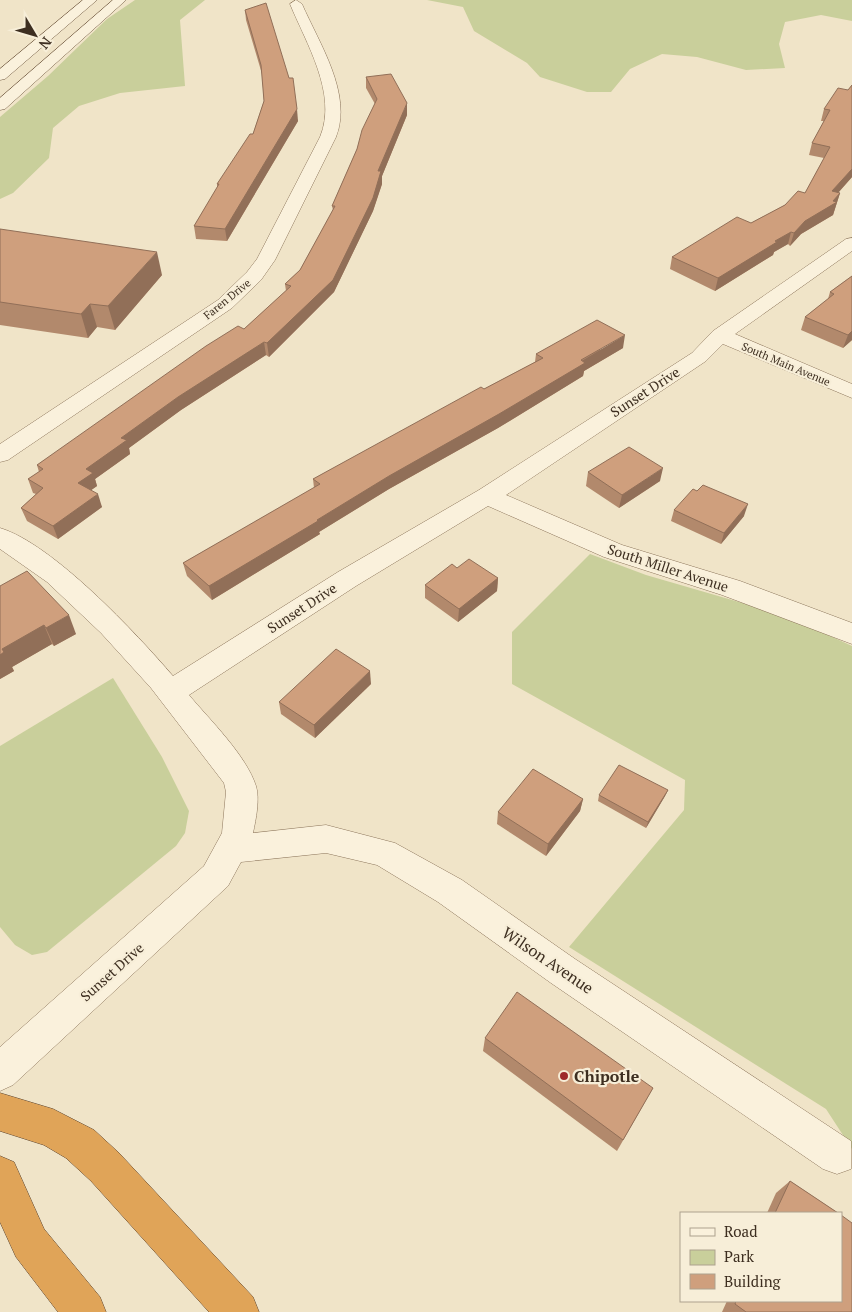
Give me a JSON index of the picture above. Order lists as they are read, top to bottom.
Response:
{
  "streets": {
    "street": [
      "Faren Drive",
      "South Main Avenue",
      "Sunset Drive",
      "South Miller Avenue",
      "Wilson Avenue"
    ]
  },
  "crossings": [
    ["South Main Avenue", "Sunset Drive"],
    ["Sunset Drive", "South Miller Avenue"],
    ["Sunset Drive", "Wilson Avenue"]
  ],
  "places": ["Chipotle"],
  "legend": ["Road", "Park", "Building"],
  "north": "bottom right"
}
